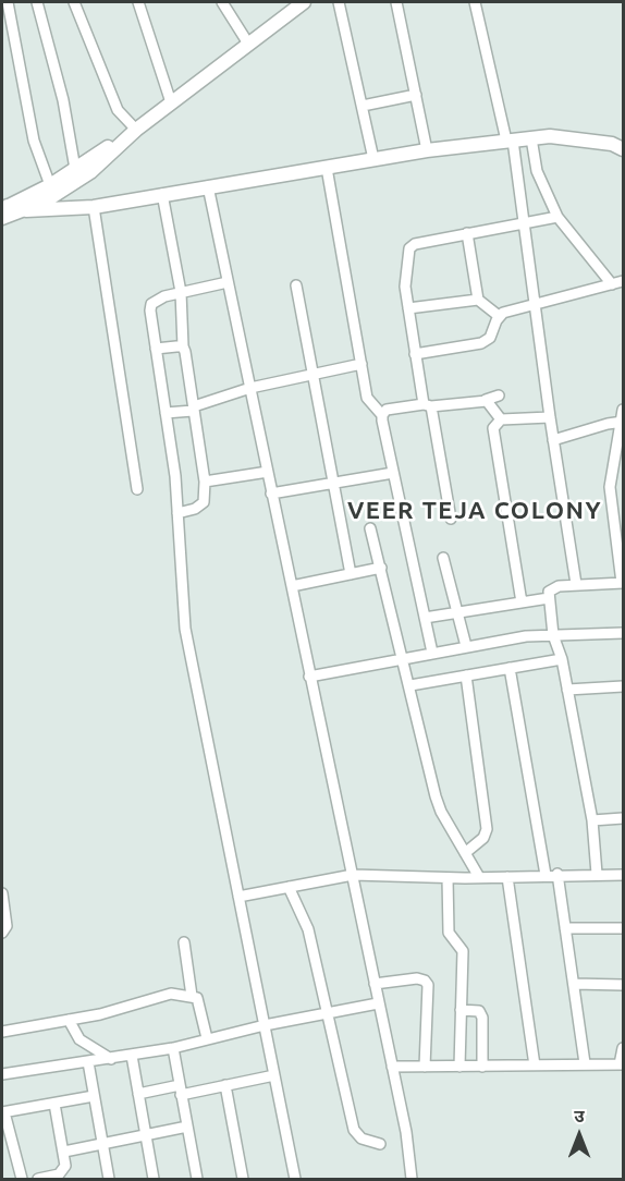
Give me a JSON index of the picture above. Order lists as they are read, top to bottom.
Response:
{
  "districts": ["VEER TEJA COLONY"],
  "north": "top"
}
